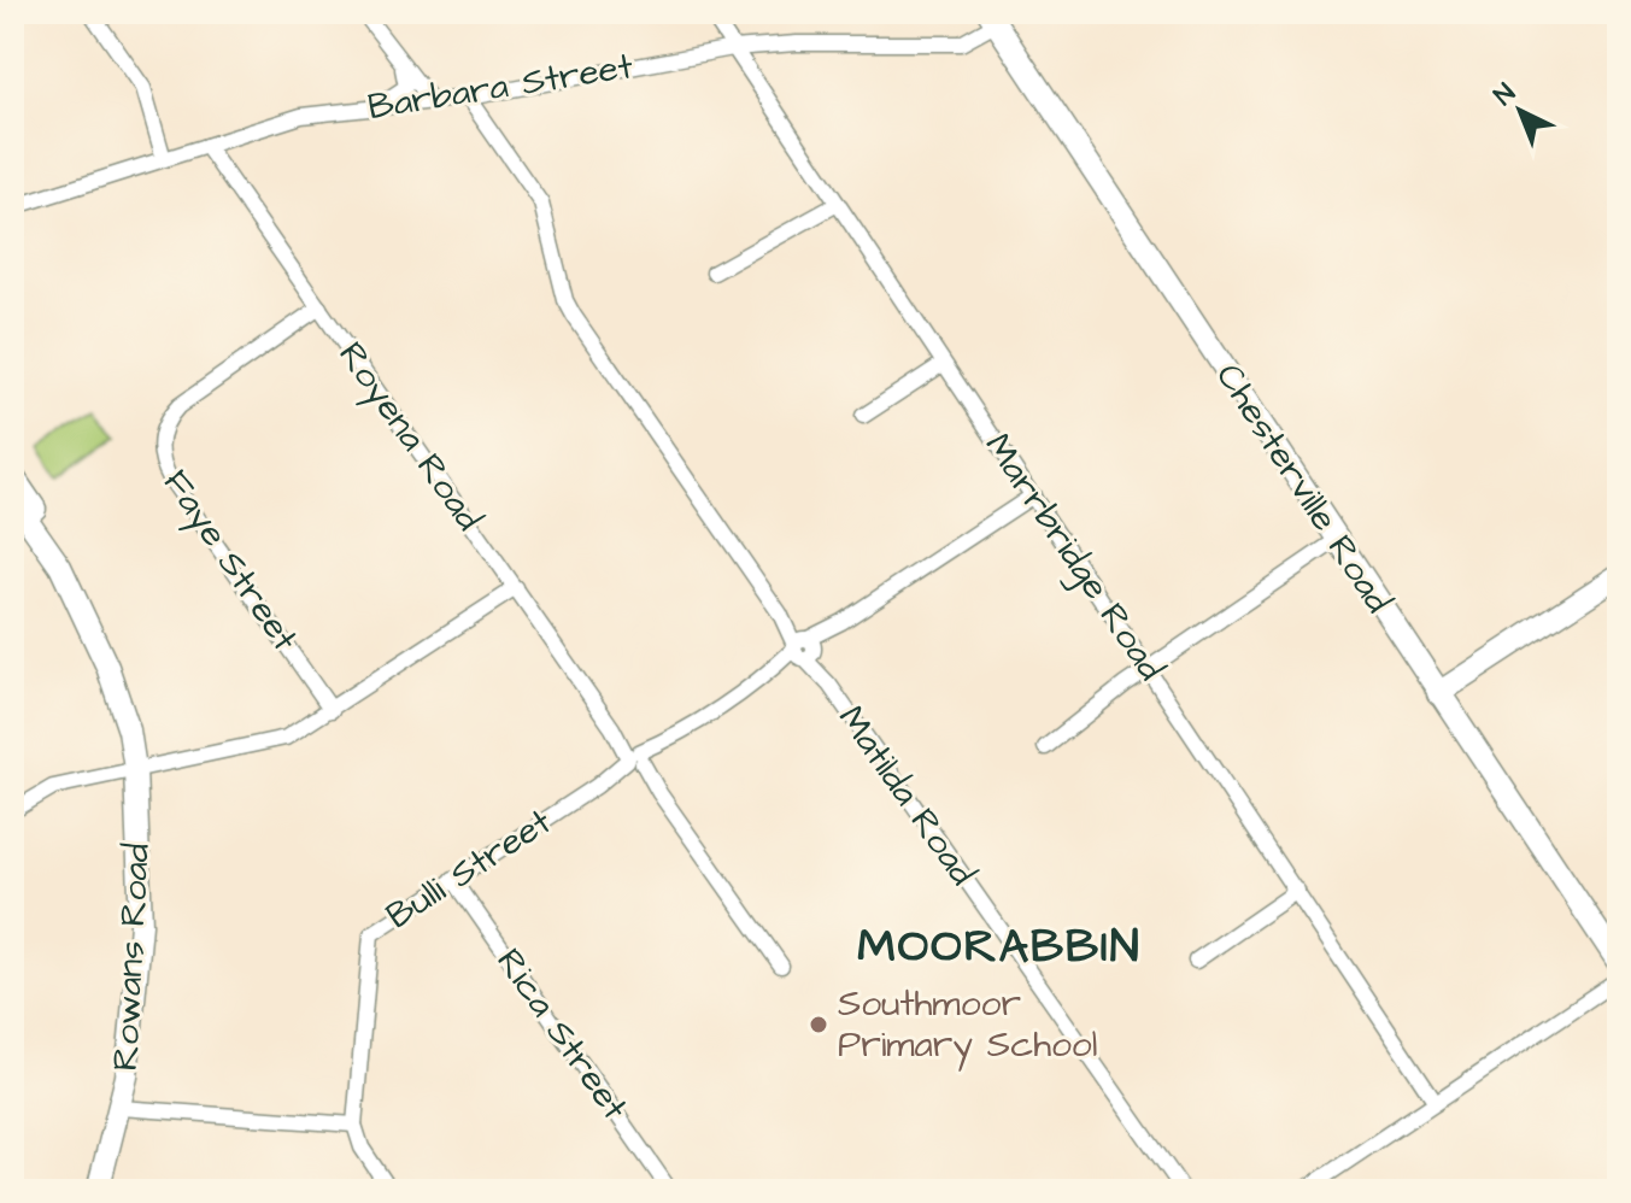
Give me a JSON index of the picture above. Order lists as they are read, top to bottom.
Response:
{
  "streets": {
    "street": [
      "Barbara Street",
      "Royena Road",
      "Chesterville Road",
      "Marrbridge Road",
      "Faye Street",
      "Matilda Road",
      "Bulli Street",
      "Rowans Road",
      "Rica Street"
    ]
  },
  "crossings": [
    ["Barbara Street", "Royena Road"],
    ["Barbara Street", "Chesterville Road"],
    ["Barbara Street", "Marrbridge Road"],
    ["Barbara Street", "Matilda Road"],
    ["Royena Road", "Faye Street"],
    ["Royena Road", "Bulli Street"],
    ["Marrbridge Road", "Bulli Street"],
    ["Matilda Road", "Bulli Street"],
    ["Bulli Street", "Rica Street"]
  ],
  "districts": ["MOORABBIN"],
  "places": ["Southmoor Primary School"],
  "north": "top left"
}
